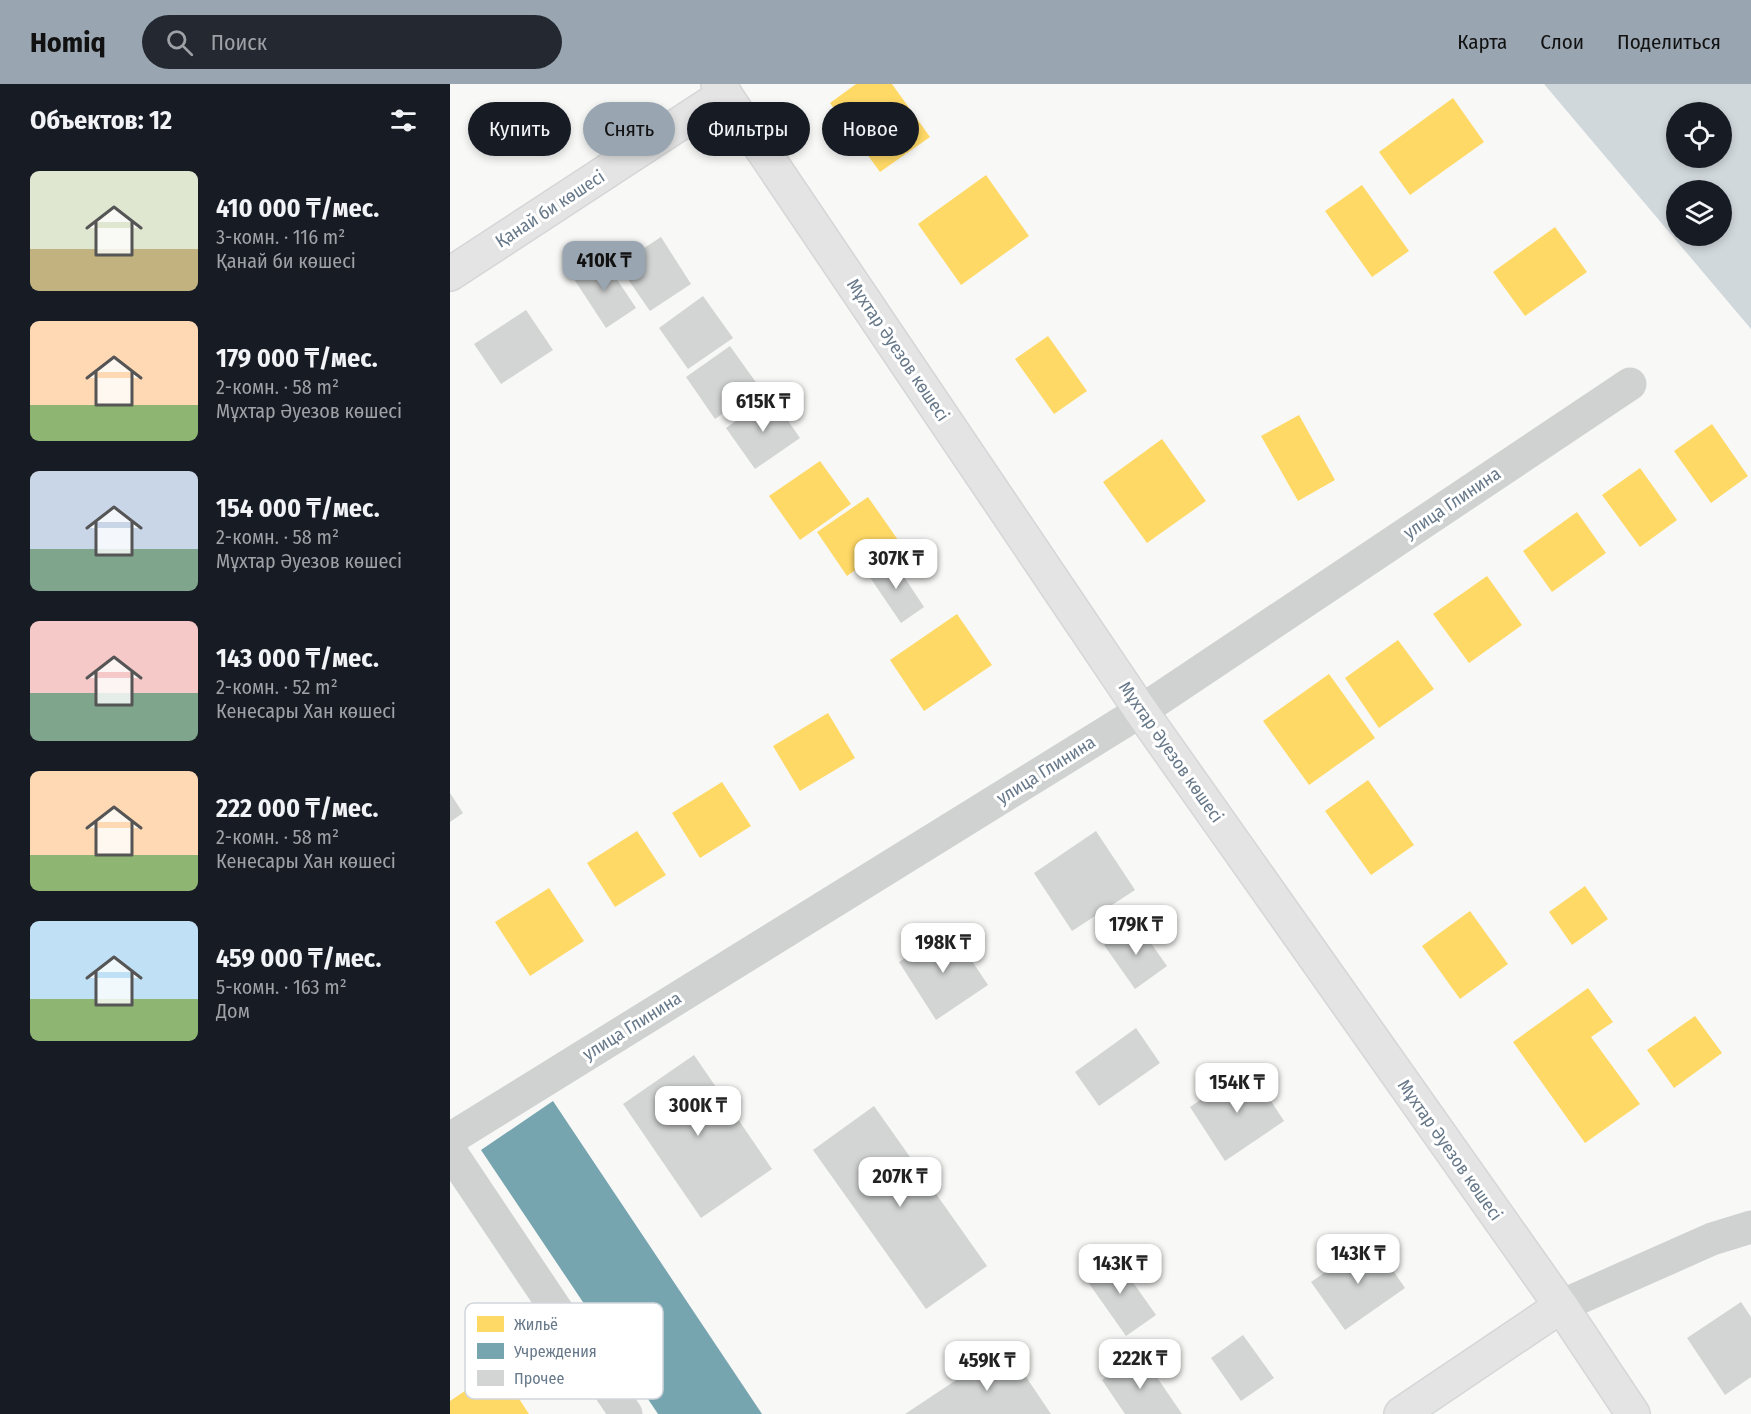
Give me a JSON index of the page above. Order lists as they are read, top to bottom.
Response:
{
  "streets": {
    "main road": ["Қанай би көшесі", "Мұхтар Әуезов көшесі"],
    "street": ["улица Глинина"]
  },
  "crossings": [
    ["Қанай би көшесі", "Мұхтар Әуезов көшесі"],
    ["Мұхтар Әуезов көшесі", "улица Глинина"]
  ],
  "legend": ["Жильё", "Учреждения", "Прочее"],
  "page": {
    "header": "Homiq",
    "search": "Поиск",
    "nav": ["Карта", "Слои", "Поделиться"],
    "heading": "Объектов: 12",
    "chip": [
      "Купить",
      "Снять",
      "Фильтры",
      "Новое"
    ],
    "list": [
      {
        "name": "410 000 ₸/мес.",
        "note": "3-комн. · 116 m² · Қанай би көшесі"
      },
      {
        "name": "179 000 ₸/мес.",
        "note": "2-комн. · 58 m² · Мұхтар Әуезов көшесі"
      },
      {
        "name": "154 000 ₸/мес.",
        "note": "2-комн. · 58 m² · Мұхтар Әуезов көшесі"
      },
      {
        "name": "143 000 ₸/мес.",
        "note": "2-комн. · 52 m² · Кенесары Хан көшесі"
      },
      {
        "name": "222 000 ₸/мес.",
        "note": "2-комн. · 58 m² · Кенесары Хан көшесі"
      },
      {
        "name": "459 000 ₸/мес.",
        "note": "5-комн. · 163 m² · Дом"
      }
    ],
    "price": [
      "410K ₸",
      "615K ₸",
      "307K ₸",
      "179K ₸",
      "198K ₸",
      "154K ₸",
      "300K ₸",
      "207K ₸",
      "143K ₸",
      "143K ₸",
      "222K ₸",
      "459K ₸"
    ]
  }
}
